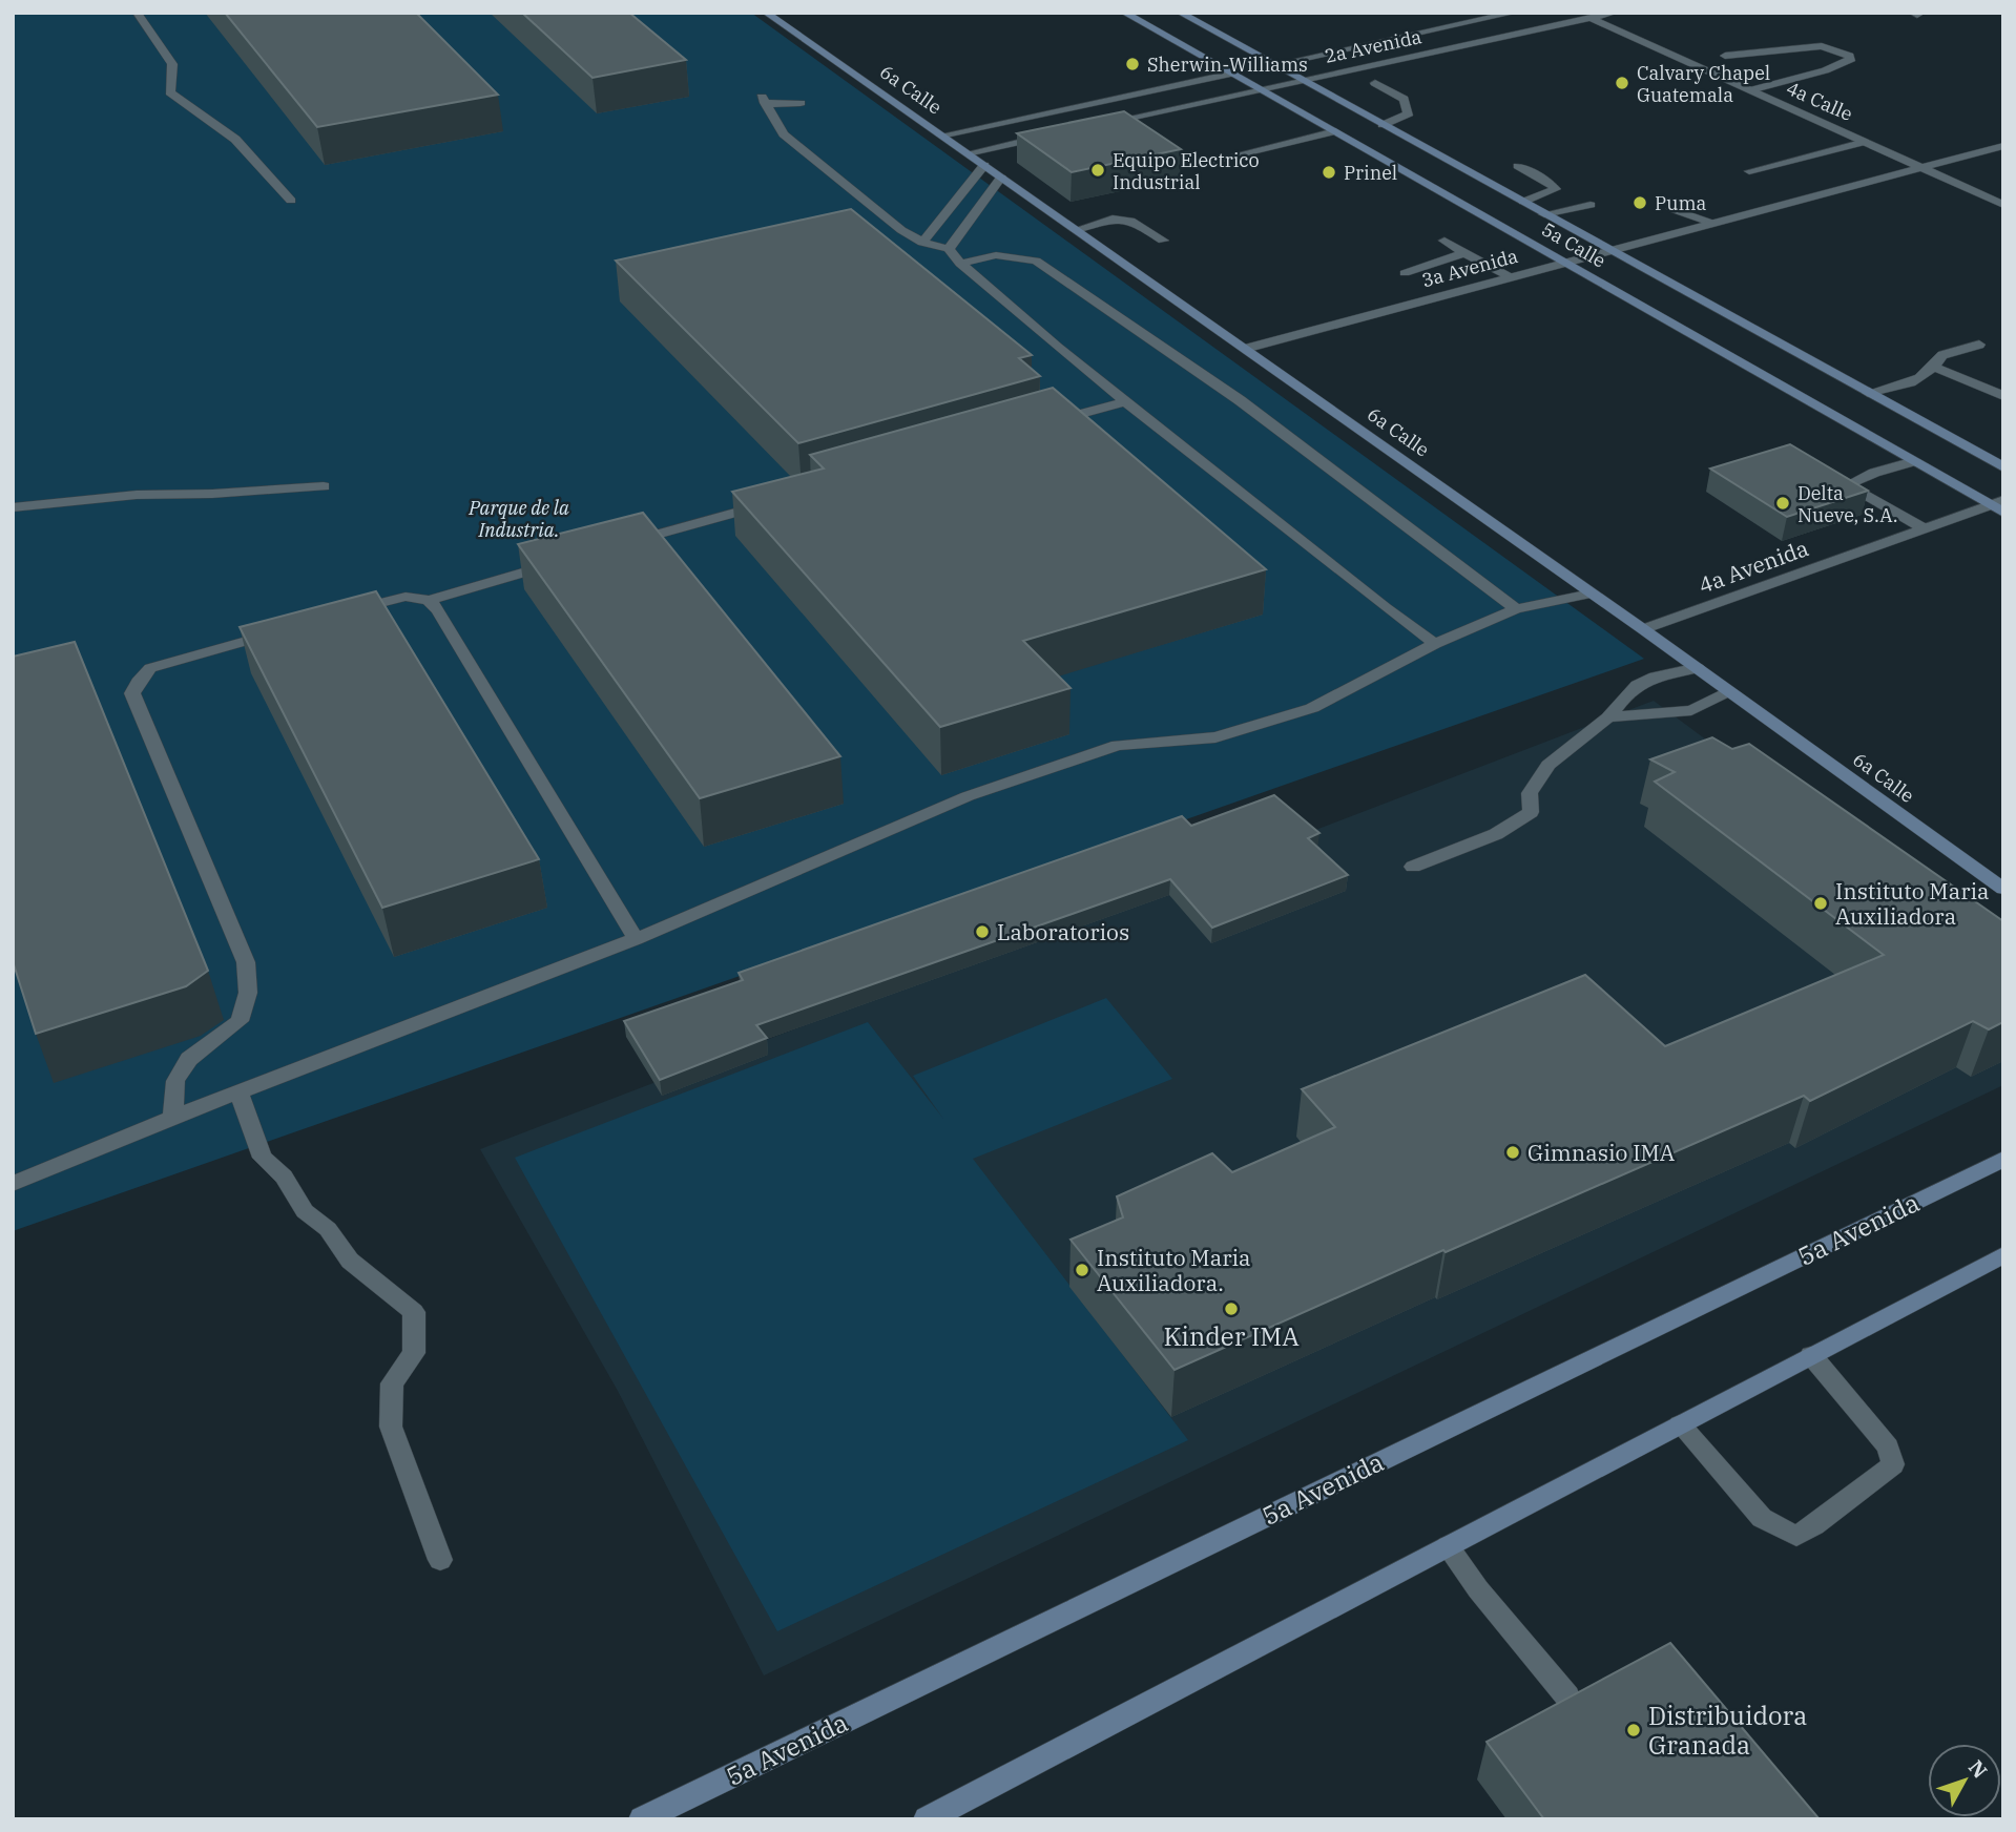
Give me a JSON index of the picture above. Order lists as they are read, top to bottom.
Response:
{
  "streets": {
    "main road": ["6a Calle", "5a Calle", "5a Avenida"],
    "street": [
      "2a Avenida",
      "4a Calle",
      "3a Avenida",
      "4a Avenida"
    ]
  },
  "crossings": [
    ["2a Avenida", "4a Calle"],
    ["2a Avenida", "5a Calle"],
    ["6a Calle", "3a Avenida"],
    ["6a Calle", "4a Avenida"],
    ["4a Calle", "3a Avenida"],
    ["5a Calle", "3a Avenida"],
    ["5a Calle", "4a Avenida"]
  ],
  "parks": ["Parque de la Industria."],
  "places": [
    "Sherwin-Williams",
    "Calvary Chapel Guatemala",
    "Equipo Electrico Industrial",
    "Prinel",
    "Puma",
    "Delta Nueve, S.A.",
    "Instituto Maria Auxiliadora",
    "Laboratorios",
    "Gimnasio IMA",
    "Instituto Maria Auxiliadora.",
    "Kinder IMA",
    "Distribuidora Granada"
  ],
  "north": "top right"
}
